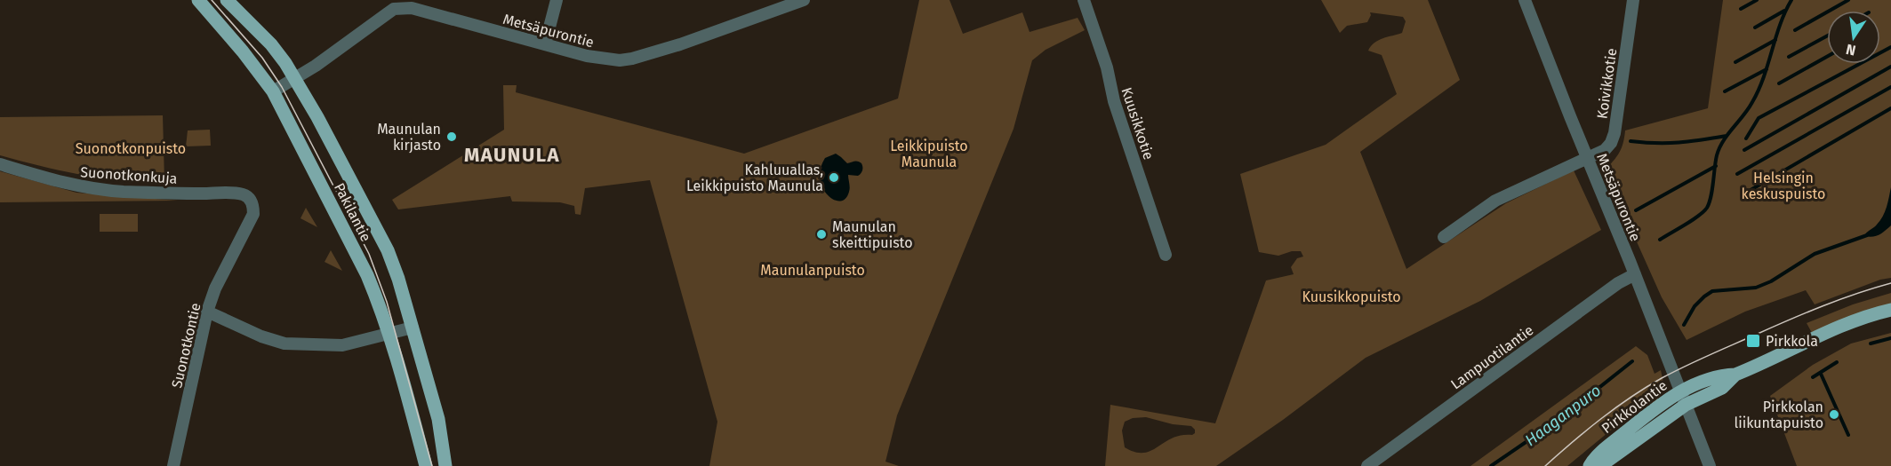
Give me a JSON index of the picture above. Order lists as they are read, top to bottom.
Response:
{
  "streets": {
    "main road": ["Pakilantie", "Pirkkolantie"],
    "street": [
      "Metsäpurontie",
      "Koivikkotie",
      "Kuusikkotie",
      "Suonotkonkuja",
      "Suonotkontie",
      "Lampuotilantie"
    ]
  },
  "crossings": [
    ["Metsäpurontie", "Koivikkotie"],
    ["Metsäpurontie", "Pakilantie"],
    ["Metsäpurontie", "Lampuotilantie"],
    ["Metsäpurontie", "Pirkkolantie"],
    ["Suonotkonkuja", "Suonotkontie"]
  ],
  "districts": ["MAUNULA"],
  "water": ["Haaganpuro"],
  "parks": [
    "Leikkipuisto Maunula",
    "Suonotkonpuisto",
    "Helsingin keskuspuisto",
    "Maunulanpuisto",
    "Kuusikkopuisto"
  ],
  "places": {
    "other": [
      "Maunulan kirjasto",
      "Kahluuallas, Leikkipuisto Maunula",
      "Maunulan skeittipuisto",
      "Pirkkolan liikuntapuisto"
    ],
    "transit": ["Pirkkola"]
  },
  "north": "bottom"
}
